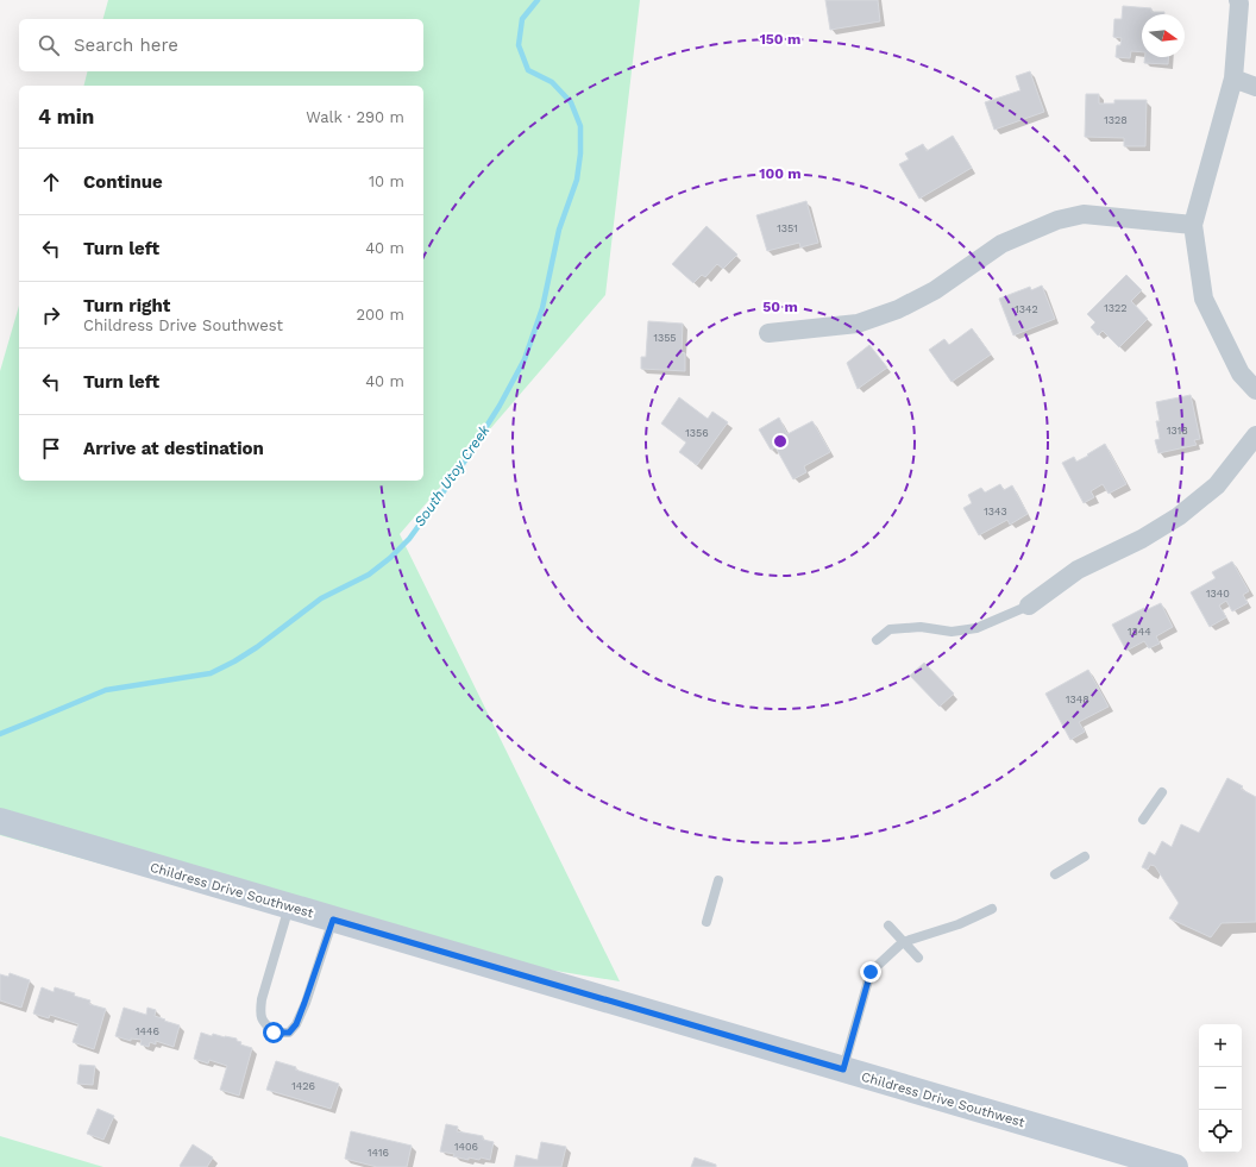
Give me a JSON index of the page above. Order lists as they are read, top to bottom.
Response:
{
  "streets": {
    "street": ["Childress Drive Southwest"]
  },
  "water": ["South Utoy Creek"],
  "house_numbers": [
    "1328",
    "1351",
    "1322",
    "1342",
    "1355",
    "1318",
    "1356",
    "1343",
    "1340",
    "1344",
    "1348",
    "1446",
    "1426",
    "1406",
    "1416"
  ],
  "north": "right",
  "page": {
    "search": "Search here",
    "heading": ["4 min", "Walk · 290 m"],
    "list": [
      ["Continue", "10 m"],
      ["Turn left", "40 m"],
      ["Turn right", "Childress Drive Southwest", "200 m"],
      ["Turn left", "40 m"],
      "Arrive at destination"
    ],
    "map_buttons": ["+", "−"]
  },
  "rings": ["150 m", "100 m", "50 m"]
}
